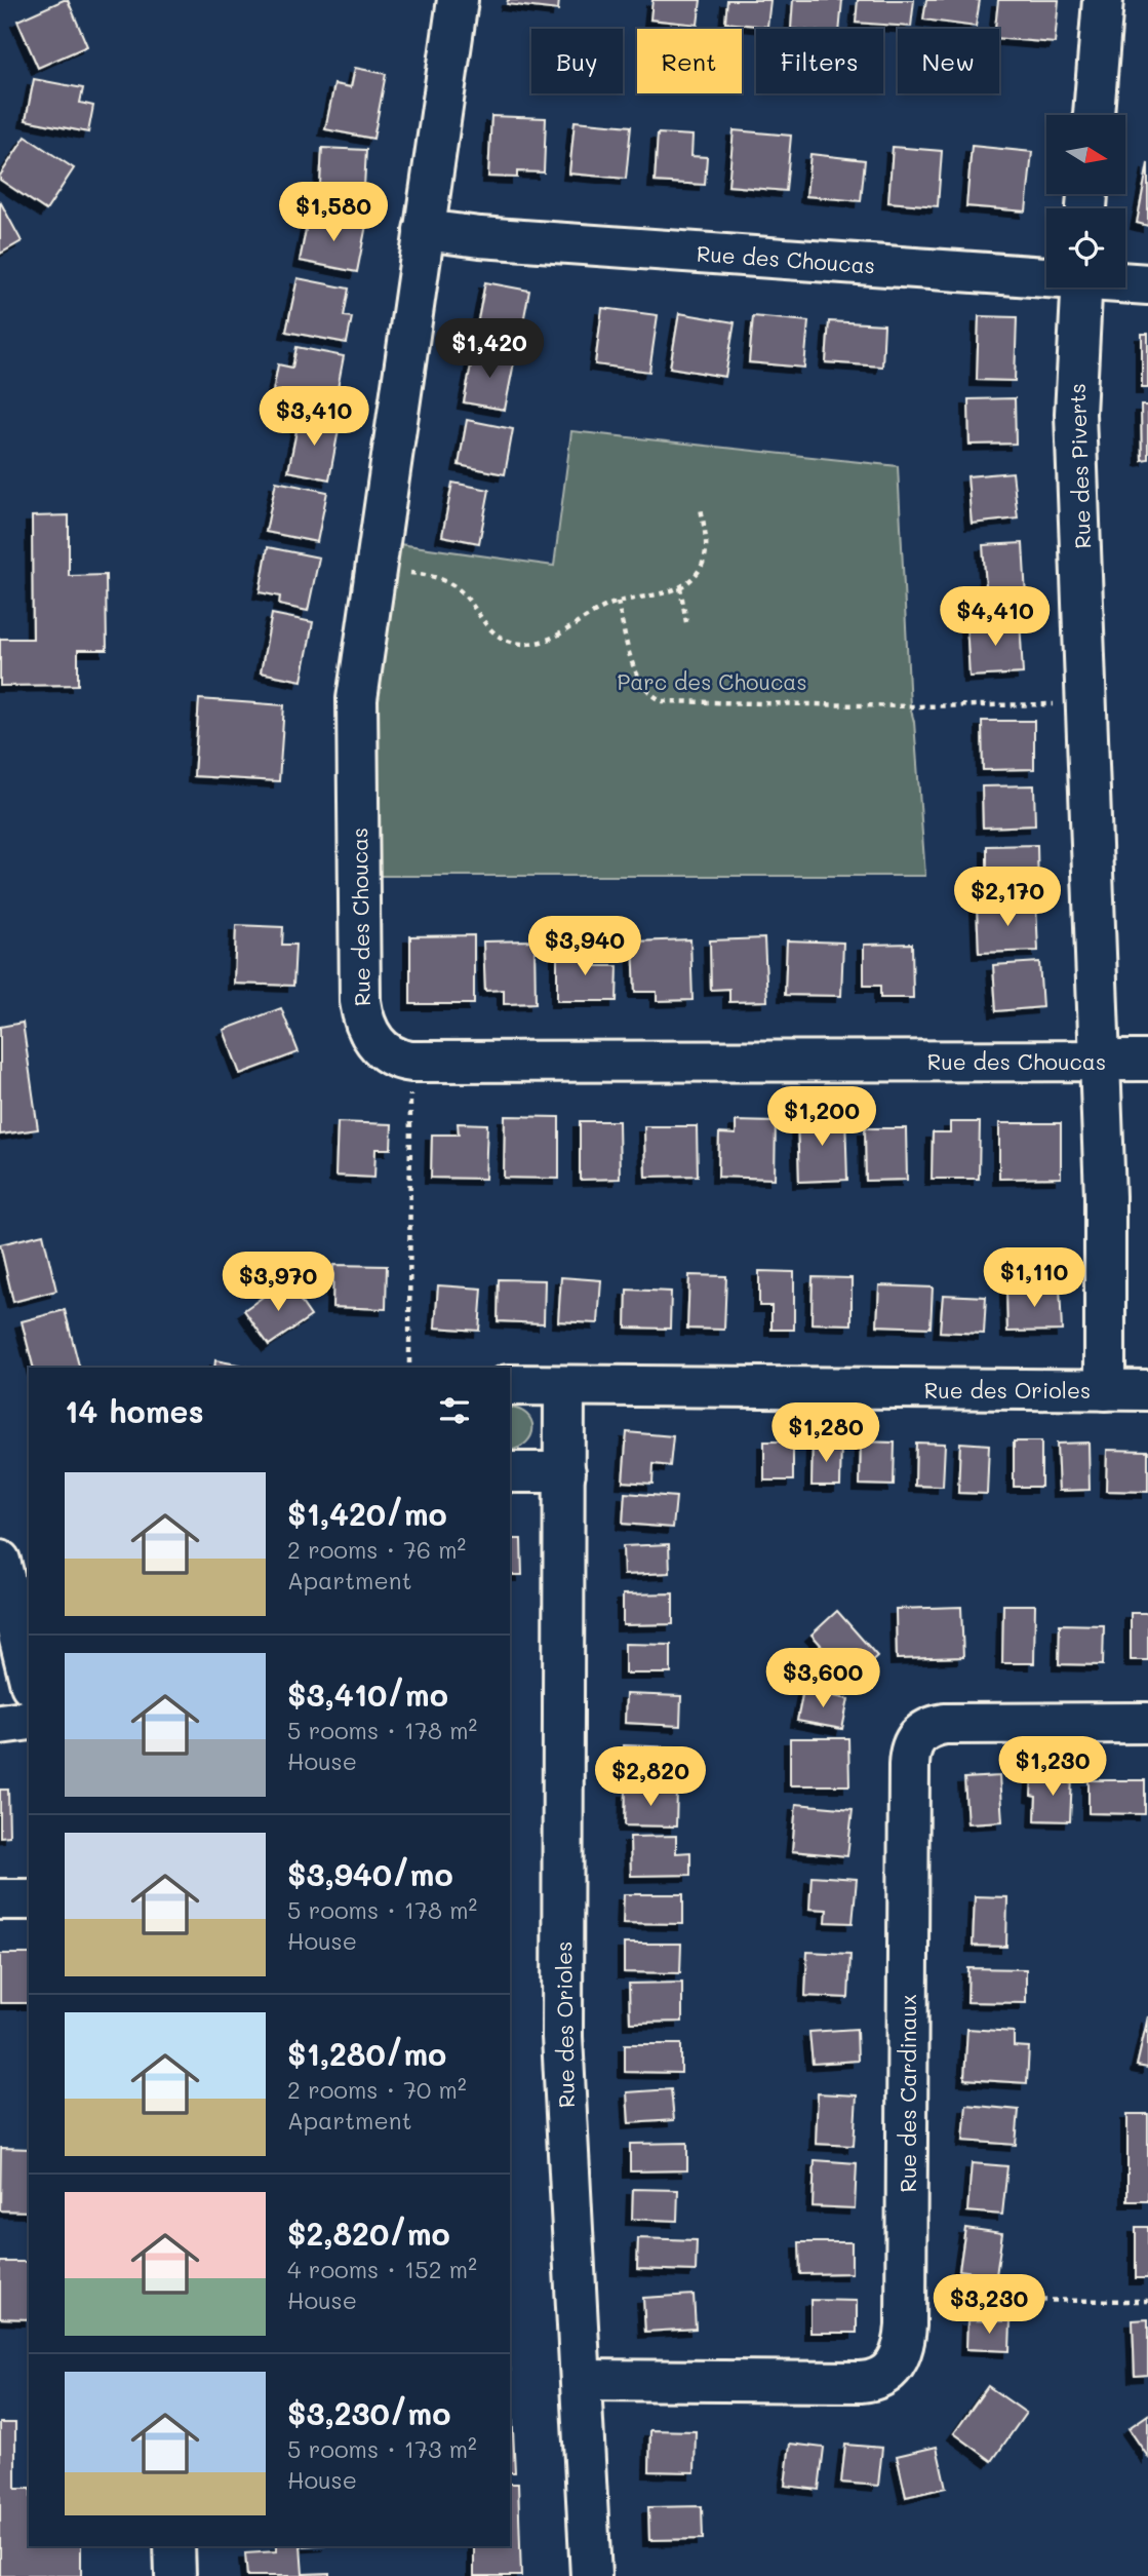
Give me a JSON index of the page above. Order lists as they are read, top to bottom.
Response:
{
  "streets": {
    "street": [
      "Rue des Choucas",
      "Rue des Piverts",
      "Rue des Orioles",
      "Rue des Cardinaux"
    ]
  },
  "crossings": [
    ["Rue des Choucas", "Rue des Piverts"],
    ["Rue des Piverts", "Rue des Orioles"],
    ["Rue des Orioles", "Rue des Cardinaux"]
  ],
  "parks": ["Parc des Choucas"],
  "north": "right",
  "page": {
    "chip": [
      "Buy",
      "Rent",
      "Filters",
      "New"
    ],
    "price": [
      "$1,580",
      "$1,420",
      "$3,410",
      "$4,410",
      "$2,170",
      "$3,940",
      "$1,200",
      "$1,110",
      "$3,970",
      "$1,280",
      "$3,600",
      "$1,230",
      "$2,820",
      "$3,230"
    ],
    "heading": "14 homes",
    "list": [
      {
        "name": "$1,420/mo",
        "note": "2 rooms · 76 m² · Apartment"
      },
      {
        "name": "$3,410/mo",
        "note": "5 rooms · 178 m² · House"
      },
      {
        "name": "$3,940/mo",
        "note": "5 rooms · 178 m² · House"
      },
      {
        "name": "$1,280/mo",
        "note": "2 rooms · 70 m² · Apartment"
      },
      {
        "name": "$2,820/mo",
        "note": "4 rooms · 152 m² · House"
      },
      {
        "name": "$3,230/mo",
        "note": "5 rooms · 173 m² · House"
      }
    ]
  }
}
